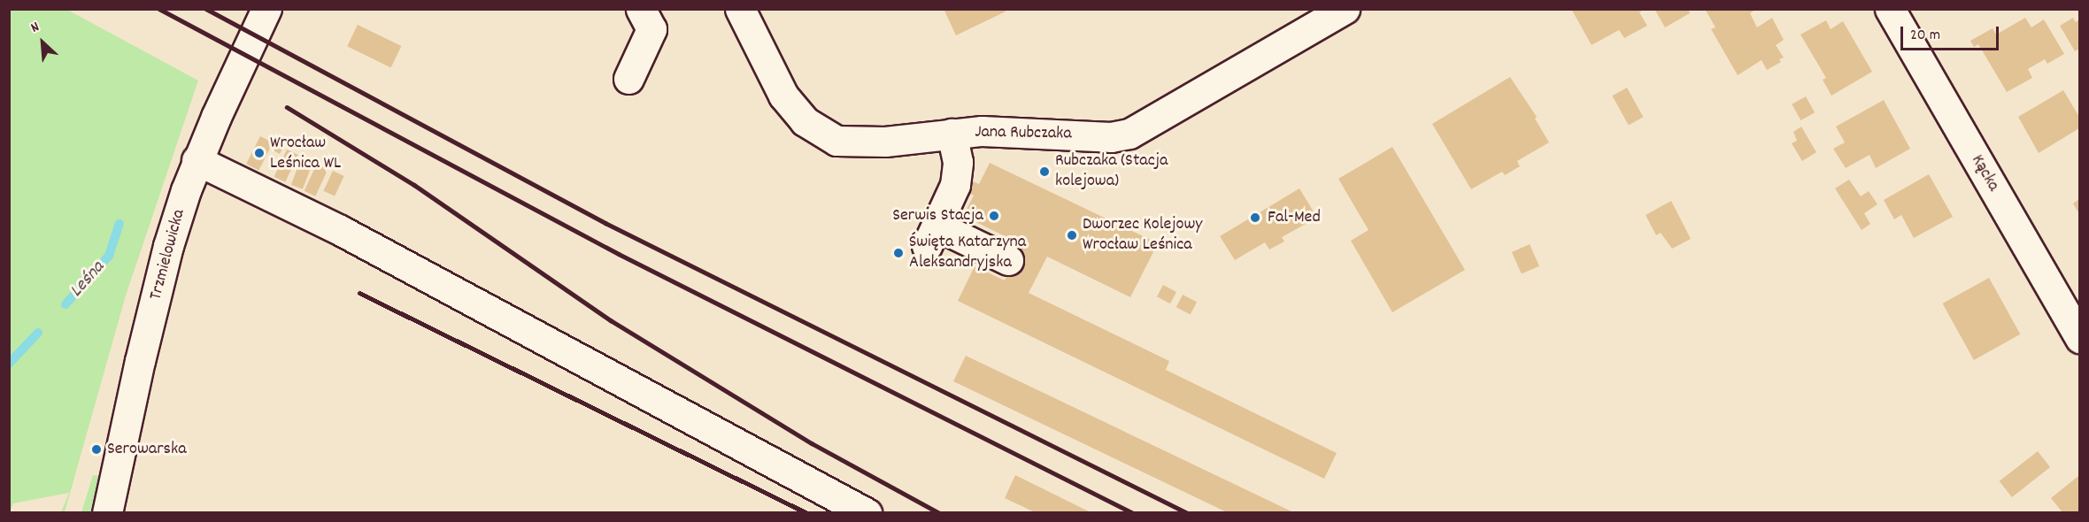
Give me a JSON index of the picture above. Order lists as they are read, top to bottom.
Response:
{
  "streets": {
    "street": ["Jana Rubczaka", "Kącka", "Trzmielowicka"]
  },
  "water": ["Leśna"],
  "places": [
    "Wrocław Leśnica WL",
    "Rubczaka (Stacja kolejowa)",
    "Serwis Stacja",
    "Fal-Med",
    "Dworzec Kolejowy Wrocław Leśnica",
    "Święta Katarzyna Aleksandryjska",
    "Serowarska"
  ],
  "scale_bar": "20 m",
  "north": "top left"
}
